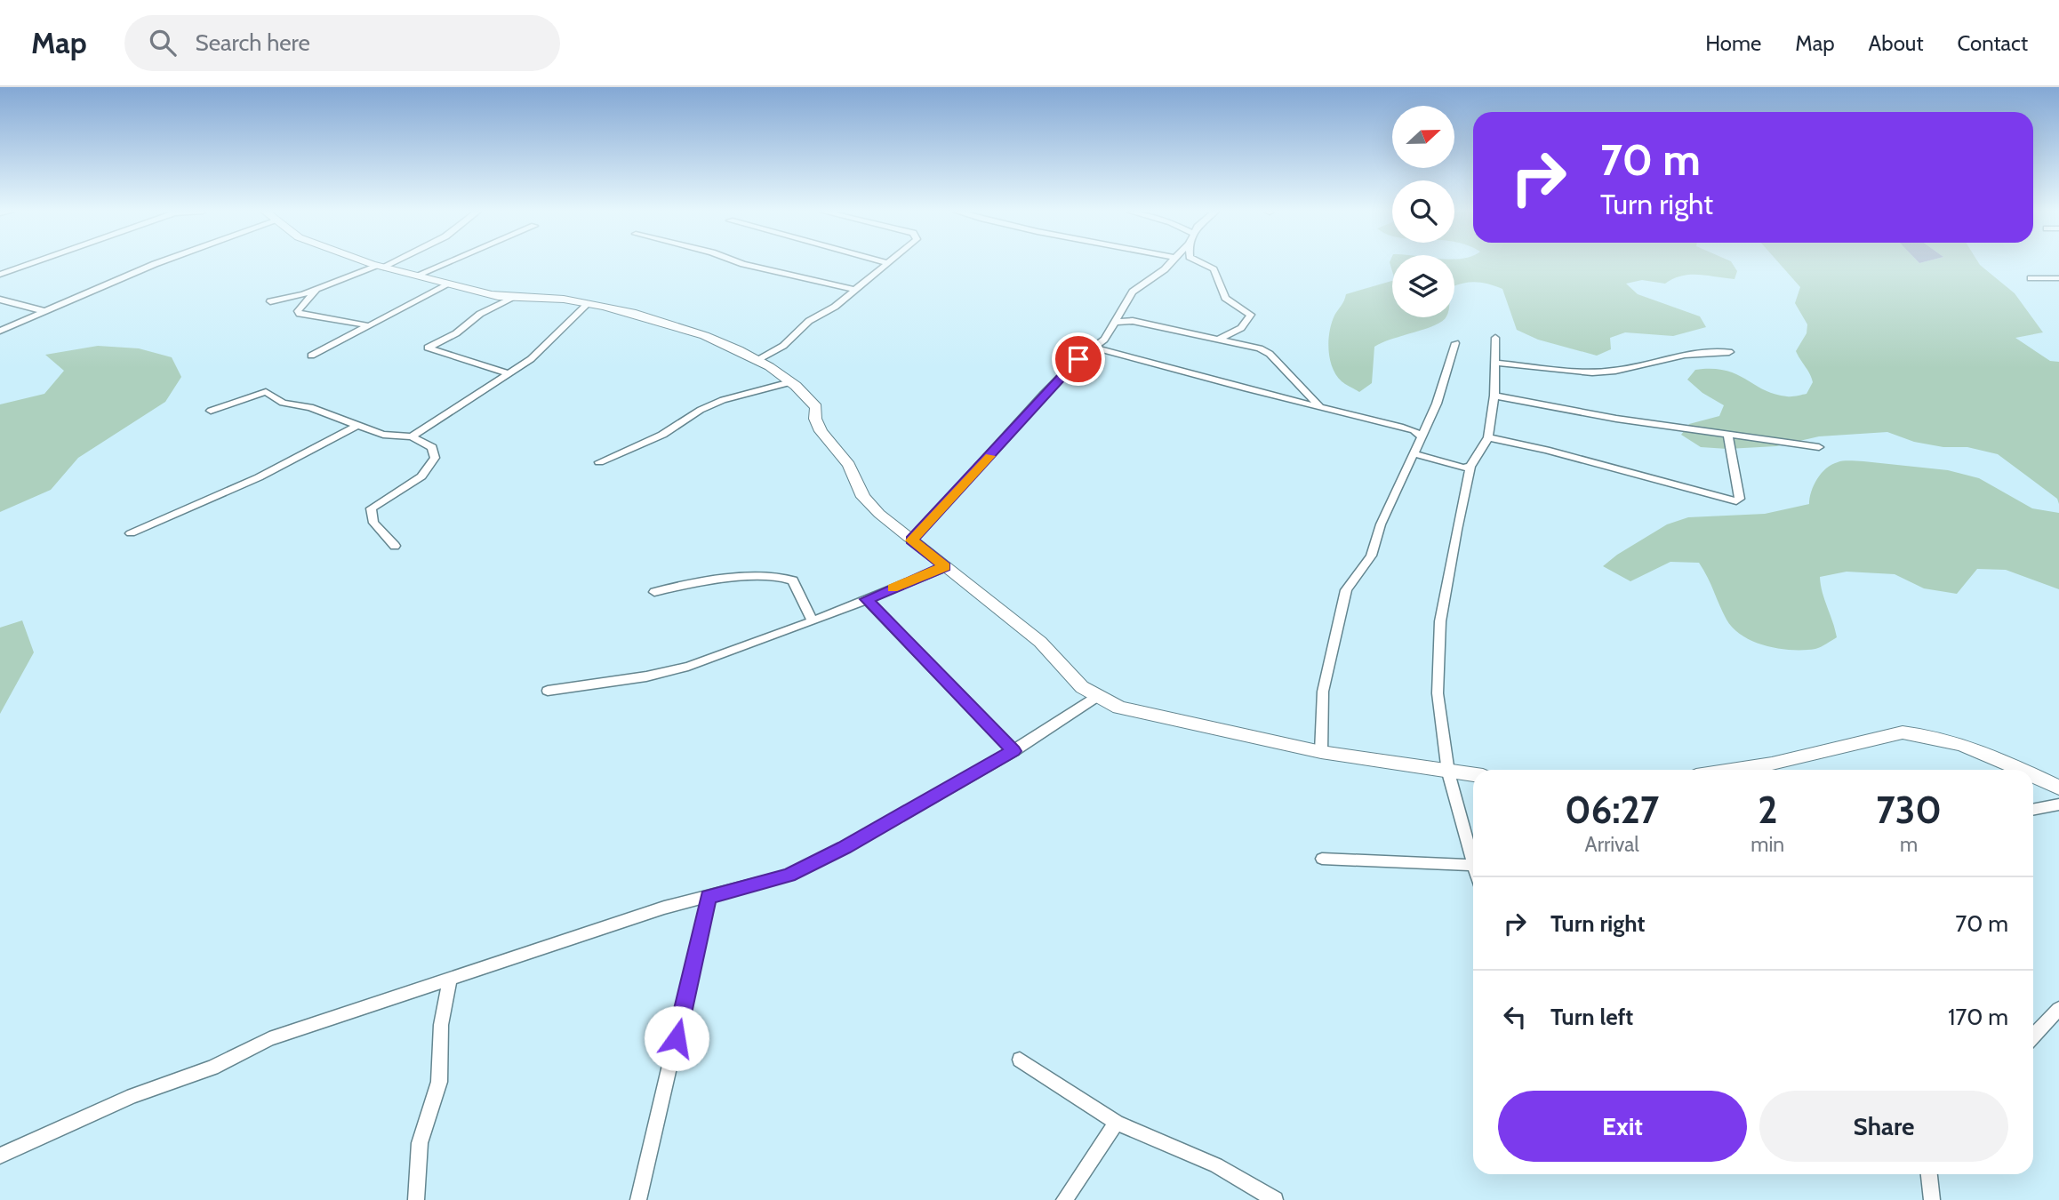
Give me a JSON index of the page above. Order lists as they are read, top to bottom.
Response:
{
  "north": "right",
  "page": {
    "header": "Map",
    "search": "Search here",
    "nav": [
      "Home",
      "Map",
      "About",
      "Contact"
    ],
    "turn": ["70 m", "Turn right"],
    "eta": [
      "06:27",
      "Arrival",
      "2",
      "min",
      "730",
      "m"
    ],
    "list": [
      {
        "name": "Turn right",
        "value": "70 m"
      },
      {
        "name": "Turn left",
        "value": "170 m"
      }
    ],
    "buttons": ["Exit", "Share"]
  }
}
